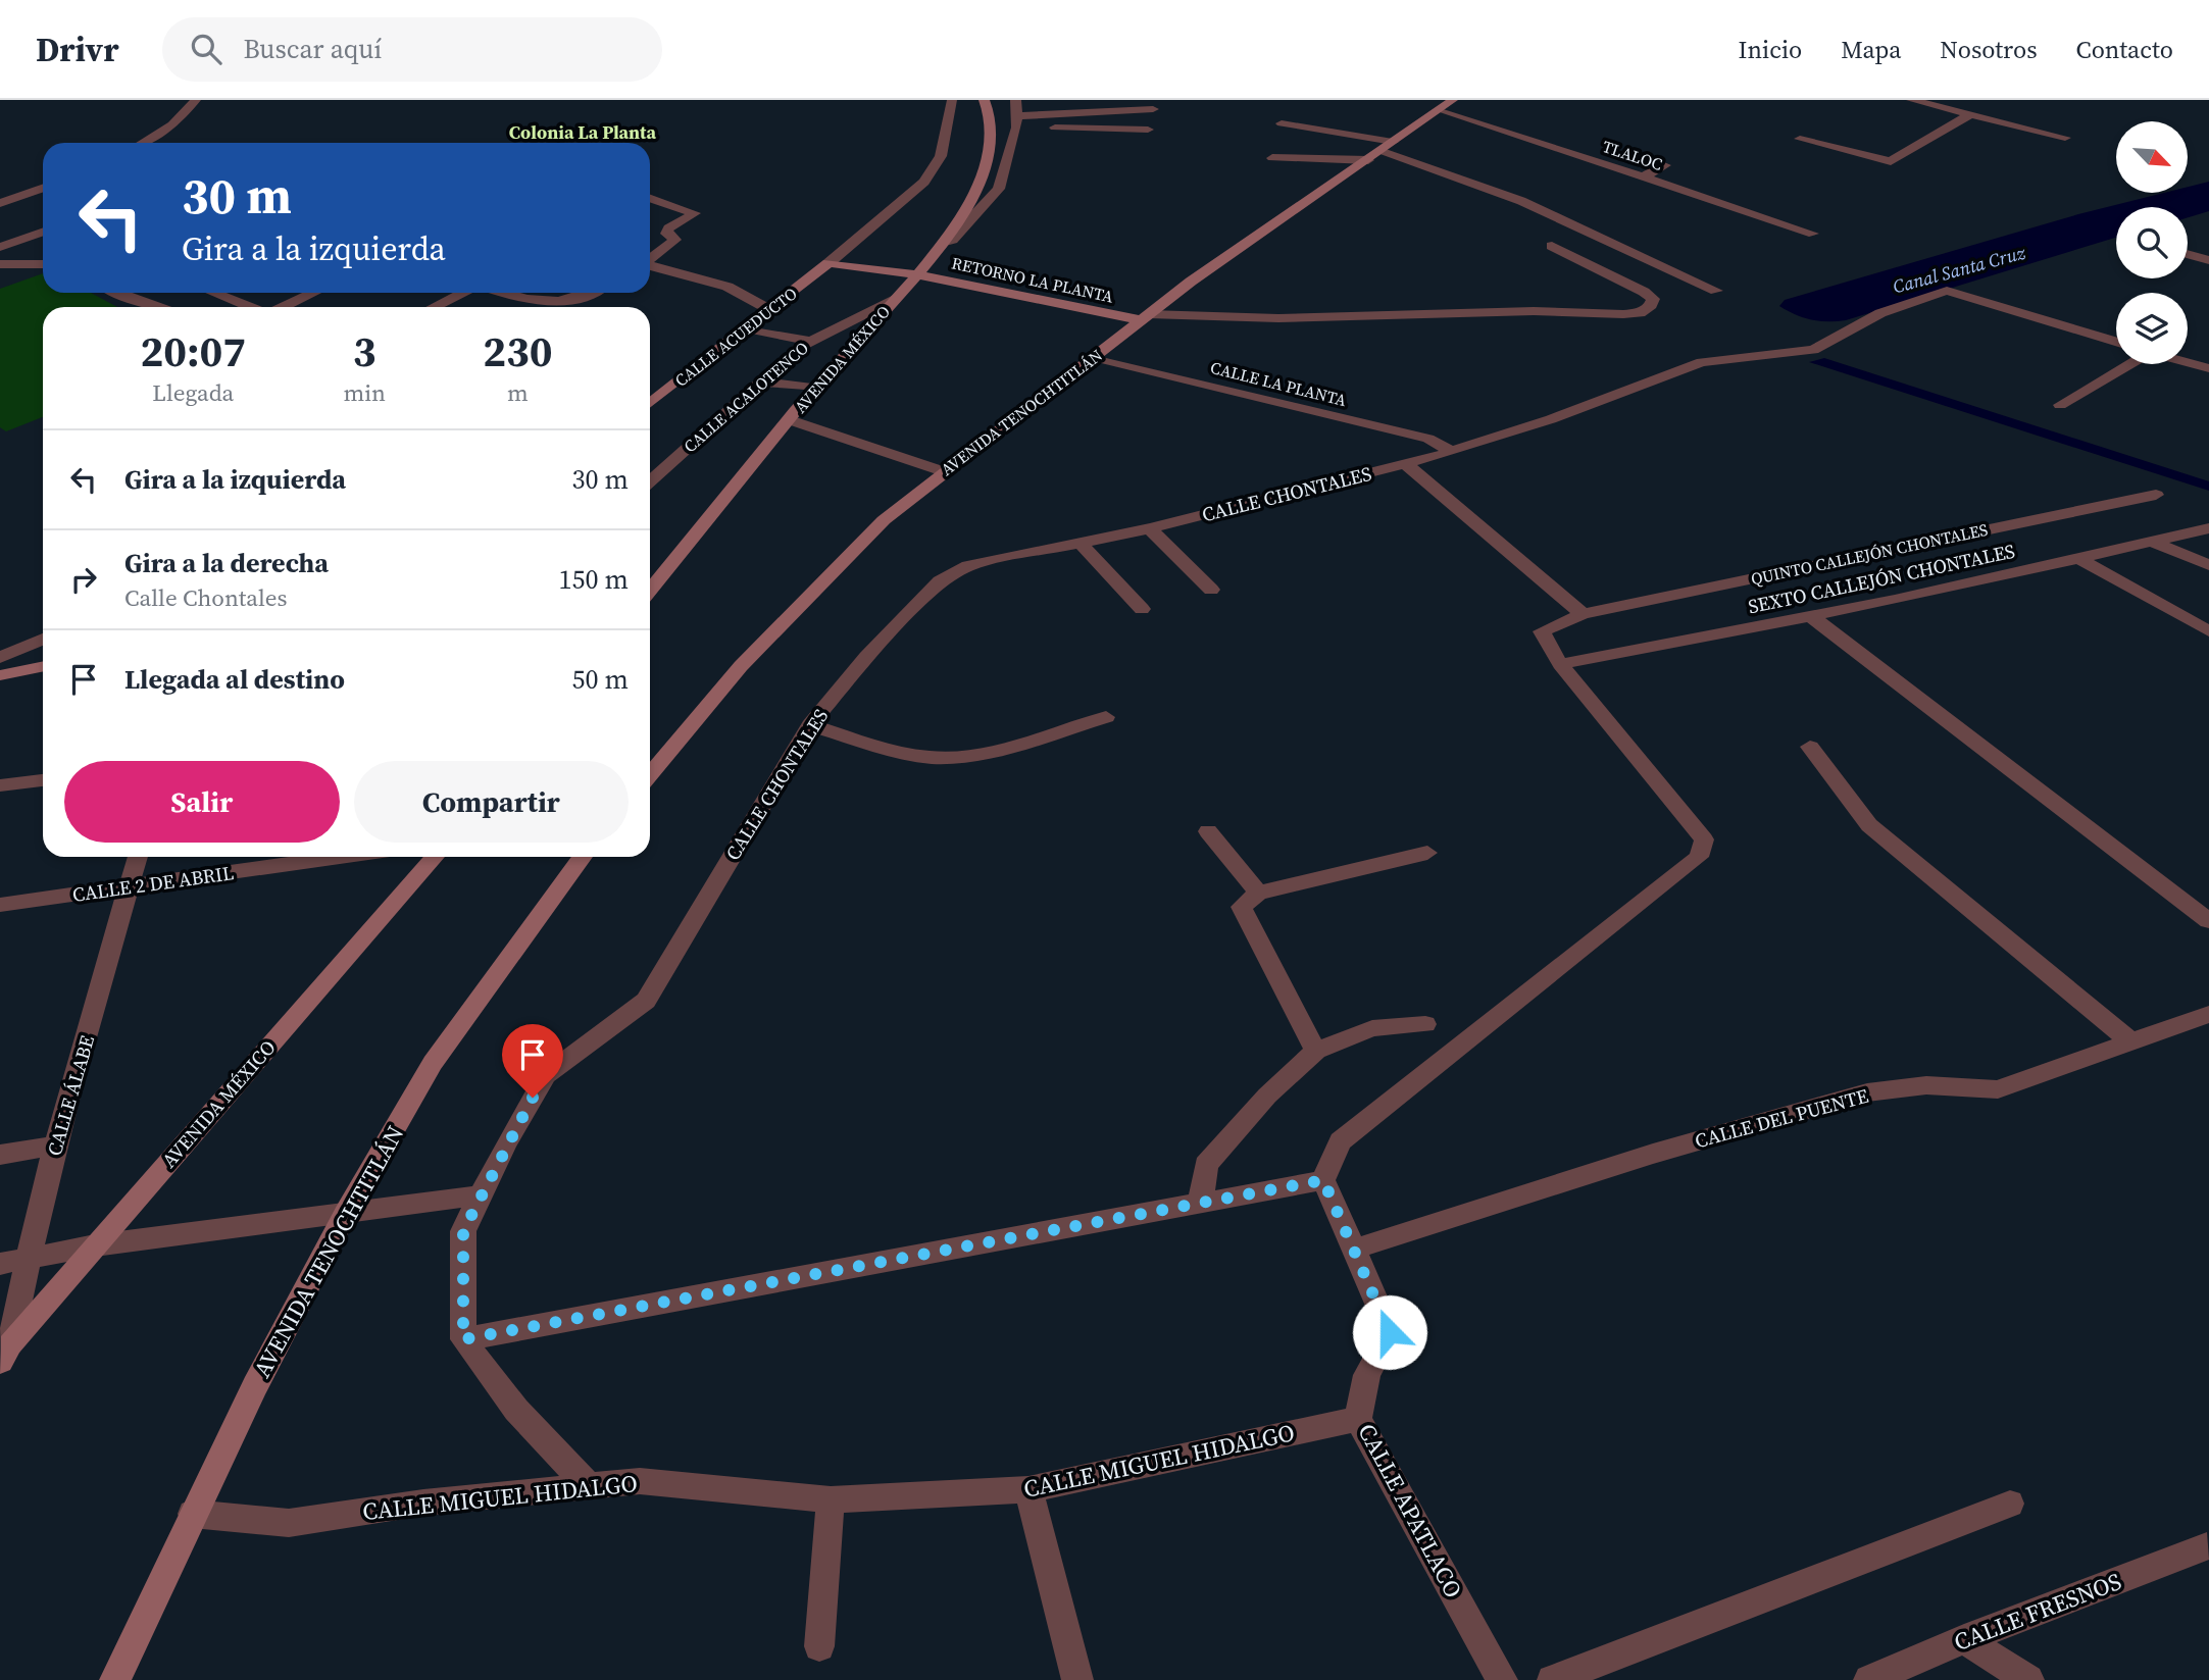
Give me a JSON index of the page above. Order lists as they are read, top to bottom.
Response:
{
  "streets": {
    "main road": [
      "RETORNO LA PLANTA",
      "CALLE ACUEDUCTO",
      "AVENIDA MÉXICO",
      "AVENIDA TENOCHTITLÁN"
    ],
    "street": [
      "TLALOC",
      "CALLE LA PLANTA",
      "CALLE ACALOTENCO",
      "CALLE CHONTALES",
      "QUINTO CALLEJÓN CHONTALES",
      "SEXTO CALLEJÓN CHONTALES",
      "CALLE 2 DE ABRIL",
      "CALLE ÁLABE",
      "CALLE DEL PUENTE",
      "CALLE MIGUEL HIDALGO",
      "CALLE APATLACO",
      "CALLE FRESNOS"
    ]
  },
  "crossings": [
    ["TLALOC", "AVENIDA TENOCHTITLÁN"],
    ["RETORNO LA PLANTA", "AVENIDA MÉXICO"],
    ["RETORNO LA PLANTA", "AVENIDA TENOCHTITLÁN"],
    ["AVENIDA MÉXICO", "CALLE ACALOTENCO"],
    ["AVENIDA MÉXICO", "CALLE ÁLABE"],
    ["CALLE LA PLANTA", "AVENIDA TENOCHTITLÁN"],
    ["CALLE LA PLANTA", "CALLE CHONTALES"],
    ["AVENIDA TENOCHTITLÁN", "CALLE MIGUEL HIDALGO"],
    ["QUINTO CALLEJÓN CHONTALES", "SEXTO CALLEJÓN CHONTALES"],
    ["CALLE 2 DE ABRIL", "CALLE ÁLABE"],
    ["CALLE DEL PUENTE", "CALLE APATLACO"],
    ["CALLE MIGUEL HIDALGO", "CALLE APATLACO"]
  ],
  "districts": ["Colonia La Planta"],
  "water": ["Canal Santa Cruz"],
  "north": "bottom right",
  "page": {
    "header": "Drivr",
    "search": "Buscar aquí",
    "nav": [
      "Inicio",
      "Mapa",
      "Nosotros",
      "Contacto"
    ],
    "turn": ["30 m", "Gira a la izquierda"],
    "eta": [
      "20:07",
      "Llegada",
      "3",
      "min",
      "230",
      "m"
    ],
    "list": [
      {
        "name": "Gira a la izquierda",
        "value": "30 m"
      },
      {
        "name": "Gira a la derecha",
        "note": "Calle Chontales",
        "value": "150 m"
      },
      {
        "name": "Llegada al destino",
        "value": "50 m"
      }
    ],
    "buttons": ["Salir", "Compartir"]
  }
}
